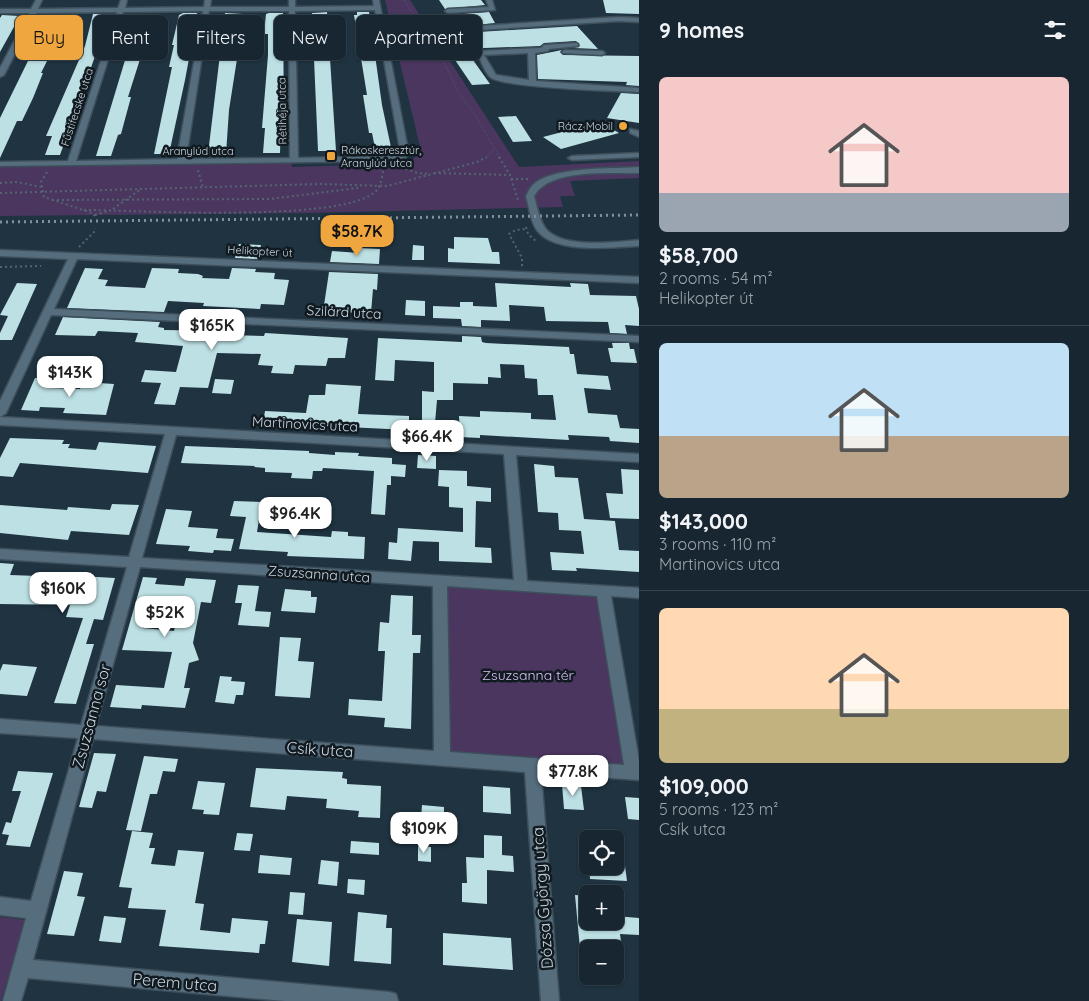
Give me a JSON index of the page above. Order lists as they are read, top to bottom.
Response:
{
  "streets": {
    "street": [
      "Füstifecske utca",
      "Rétihéja utca",
      "Aranylúd utca",
      "Helikopter út",
      "Szilárd utca",
      "Martinovics utca",
      "Zsuzsanna utca",
      "Zsuzsanna sor",
      "Csík utca",
      "Dózsa György utca",
      "Perem utca"
    ]
  },
  "crossings": [
    ["Füstifecske utca", "Aranylúd utca"],
    ["Rétihéja utca", "Aranylúd utca"],
    ["Martinovics utca", "Zsuzsanna sor"],
    ["Zsuzsanna utca", "Zsuzsanna sor"],
    ["Zsuzsanna sor", "Csík utca"],
    ["Zsuzsanna sor", "Perem utca"],
    ["Csík utca", "Dózsa György utca"]
  ],
  "parks": ["Zsuzsanna tér"],
  "places": {
    "other": ["Rácz Mobil"],
    "transit": ["Rákoskeresztúr, Aranylúd utca"]
  },
  "page": {
    "heading": "9 homes",
    "chip": [
      "Buy",
      "Rent",
      "Filters",
      "New",
      "Apartment"
    ],
    "list": [
      {
        "name": "$58,700",
        "note": "2 rooms · 54 m² · Helikopter út"
      },
      {
        "name": "$143,000",
        "note": "3 rooms · 110 m² · Martinovics utca"
      },
      {
        "name": "$109,000",
        "note": "5 rooms · 123 m² · Csík utca"
      }
    ],
    "price": [
      "$58.7K",
      "$165K",
      "$143K",
      "$66.4K",
      "$96.4K",
      "$160K",
      "$52K",
      "$77.8K",
      "$109K"
    ],
    "map_buttons": ["+", "−"]
  }
}
